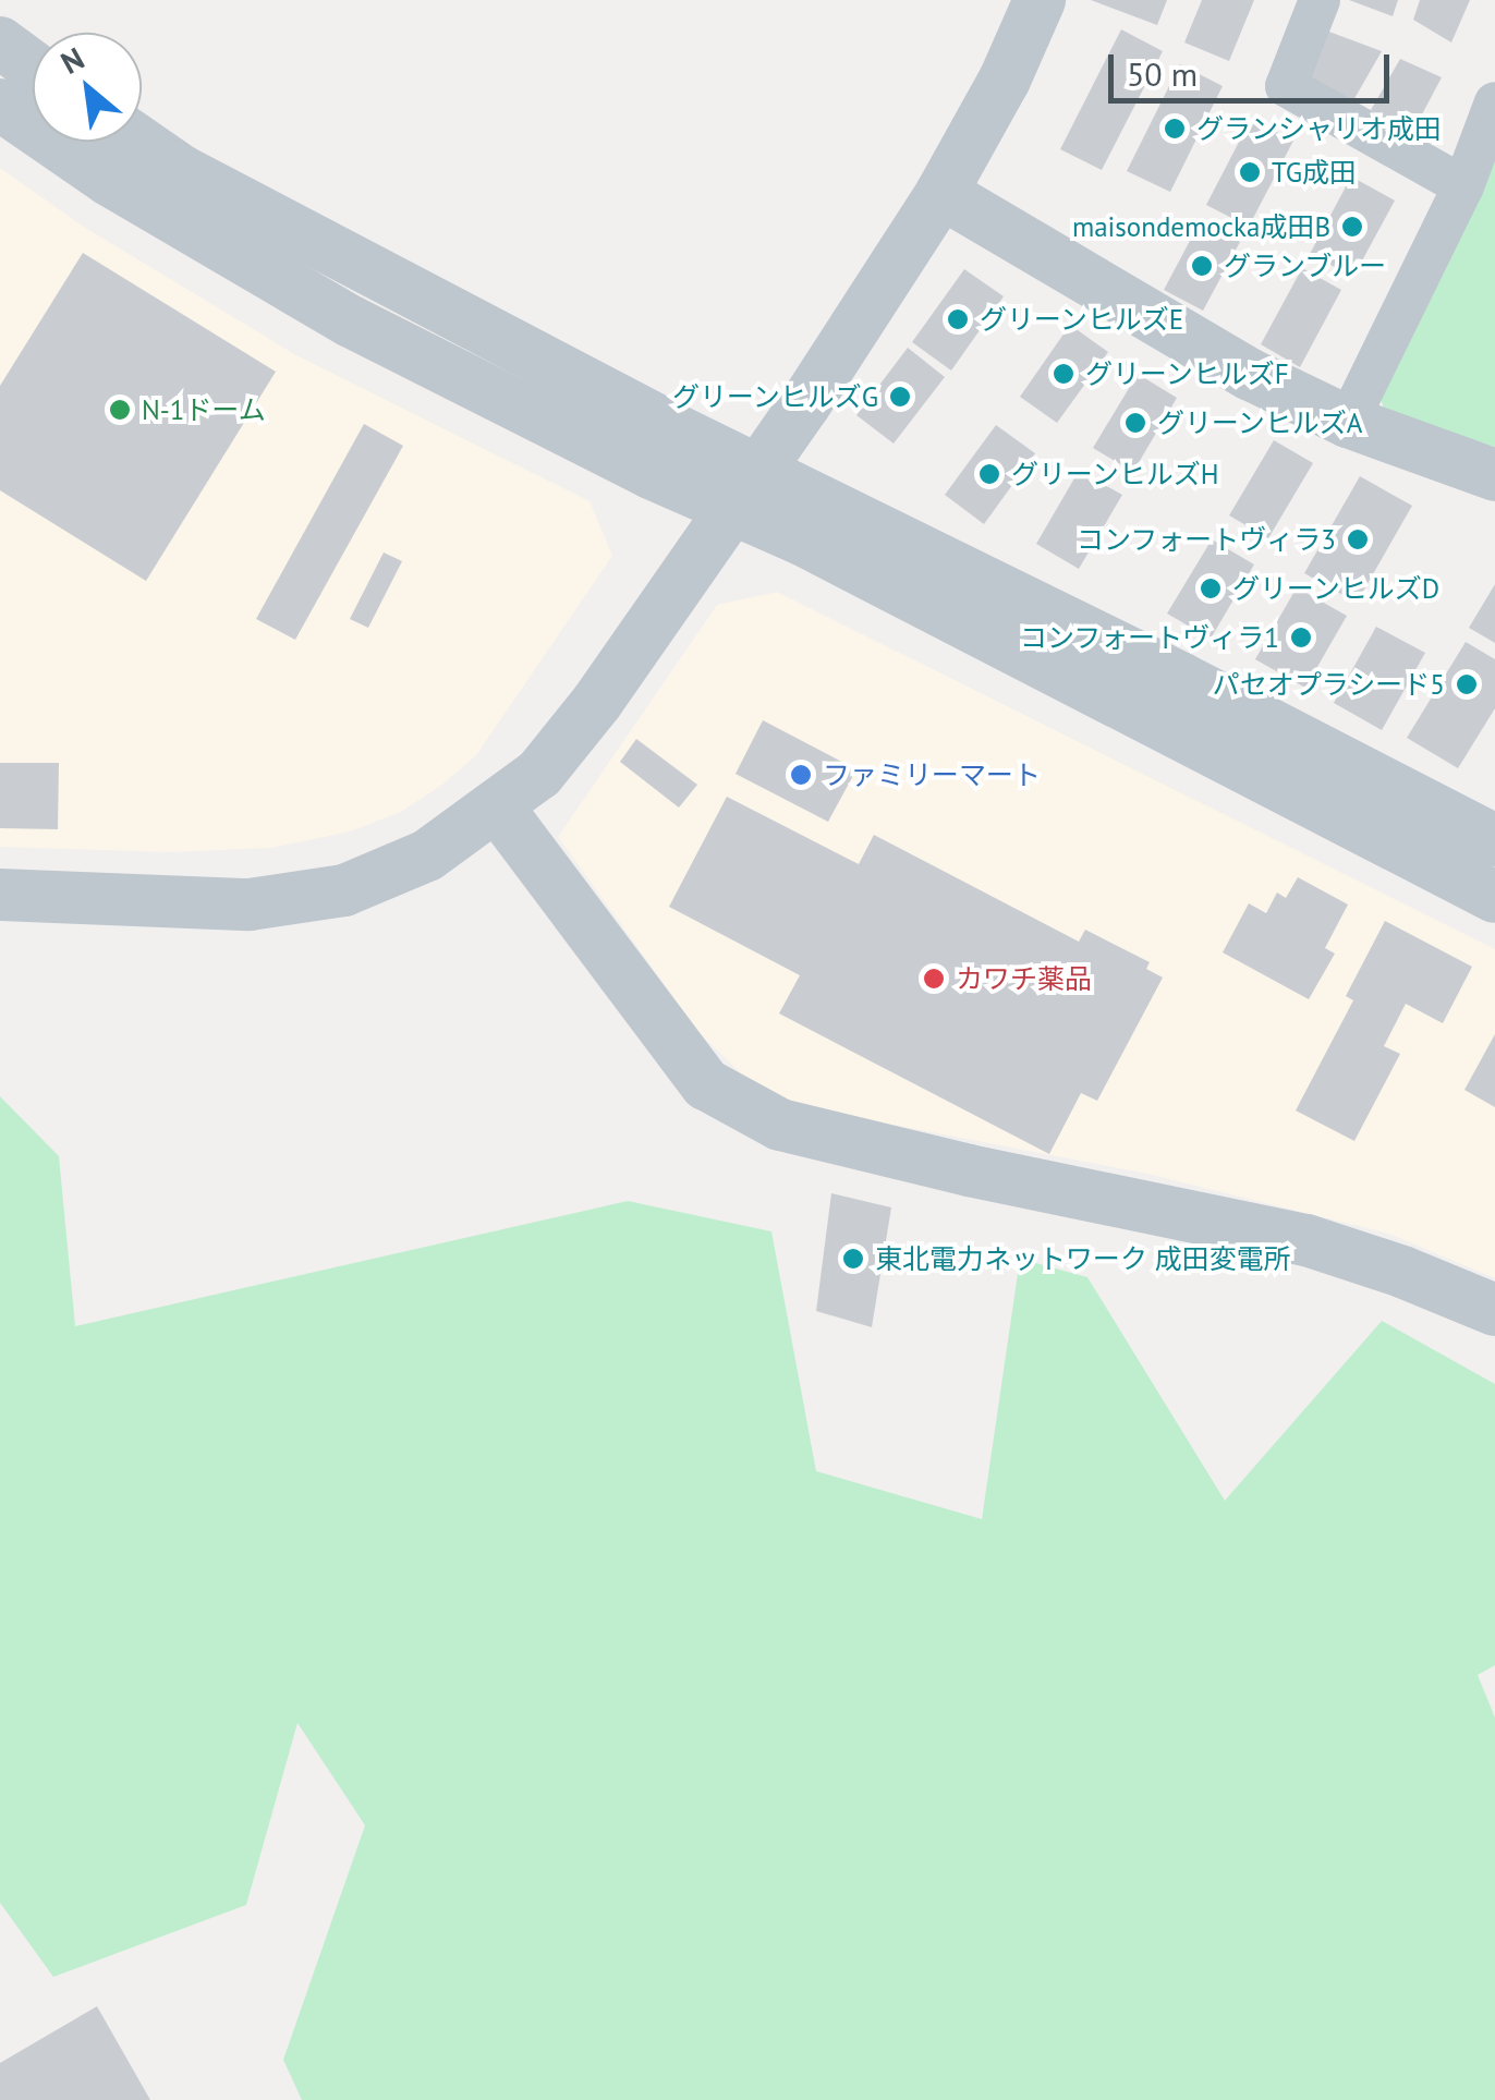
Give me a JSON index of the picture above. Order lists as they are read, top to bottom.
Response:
{
  "places": [
    "グランシャリオ成田",
    "TG成田",
    "maisondemocka成田B",
    "グランブルー",
    "グリーンヒルズE",
    "グリーンヒルズF",
    "グリーンヒルズG",
    "N-1ドーム",
    "グリーンヒルズA",
    "グリーンヒルズH",
    "コンフォートヴィラ3",
    "グリーンヒルズD",
    "コンフォートヴィラ1",
    "パセオプラシード5",
    "ファミリーマート",
    "カワチ薬品",
    "東北電力ネットワーク 成田変電所"
  ],
  "scale_bar": "50 m",
  "north": "top left"
}
